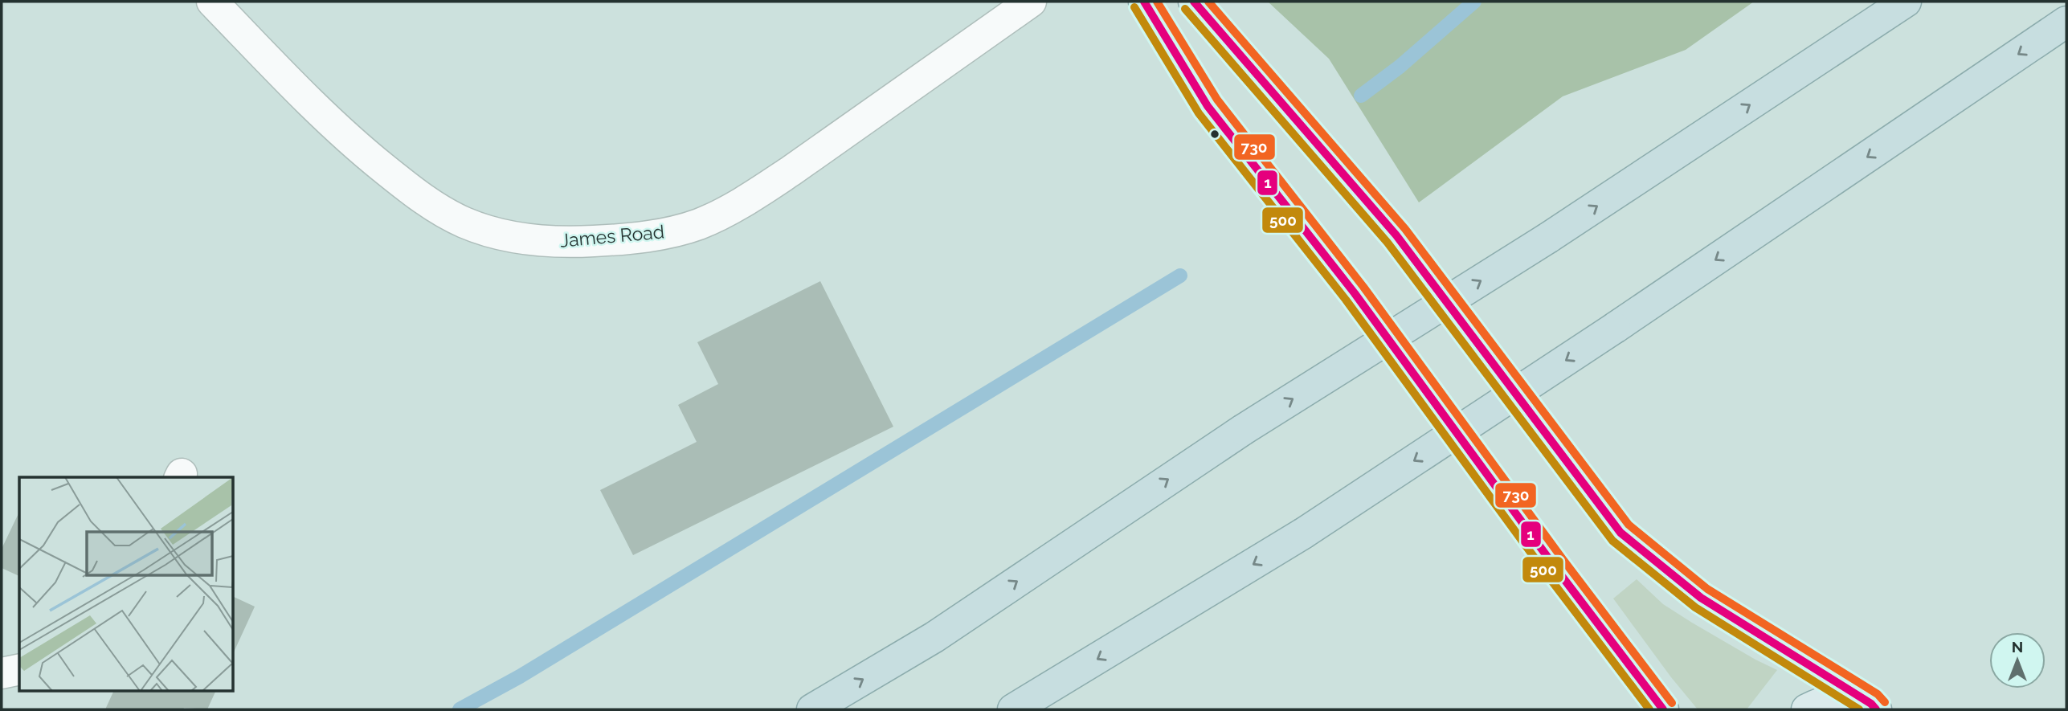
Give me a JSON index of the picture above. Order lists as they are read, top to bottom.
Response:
{
  "streets": {
    "street": ["James Road"]
  },
  "lines": ["transit line 1", "transit line 730", "transit line 500"],
  "north": "top"
}
